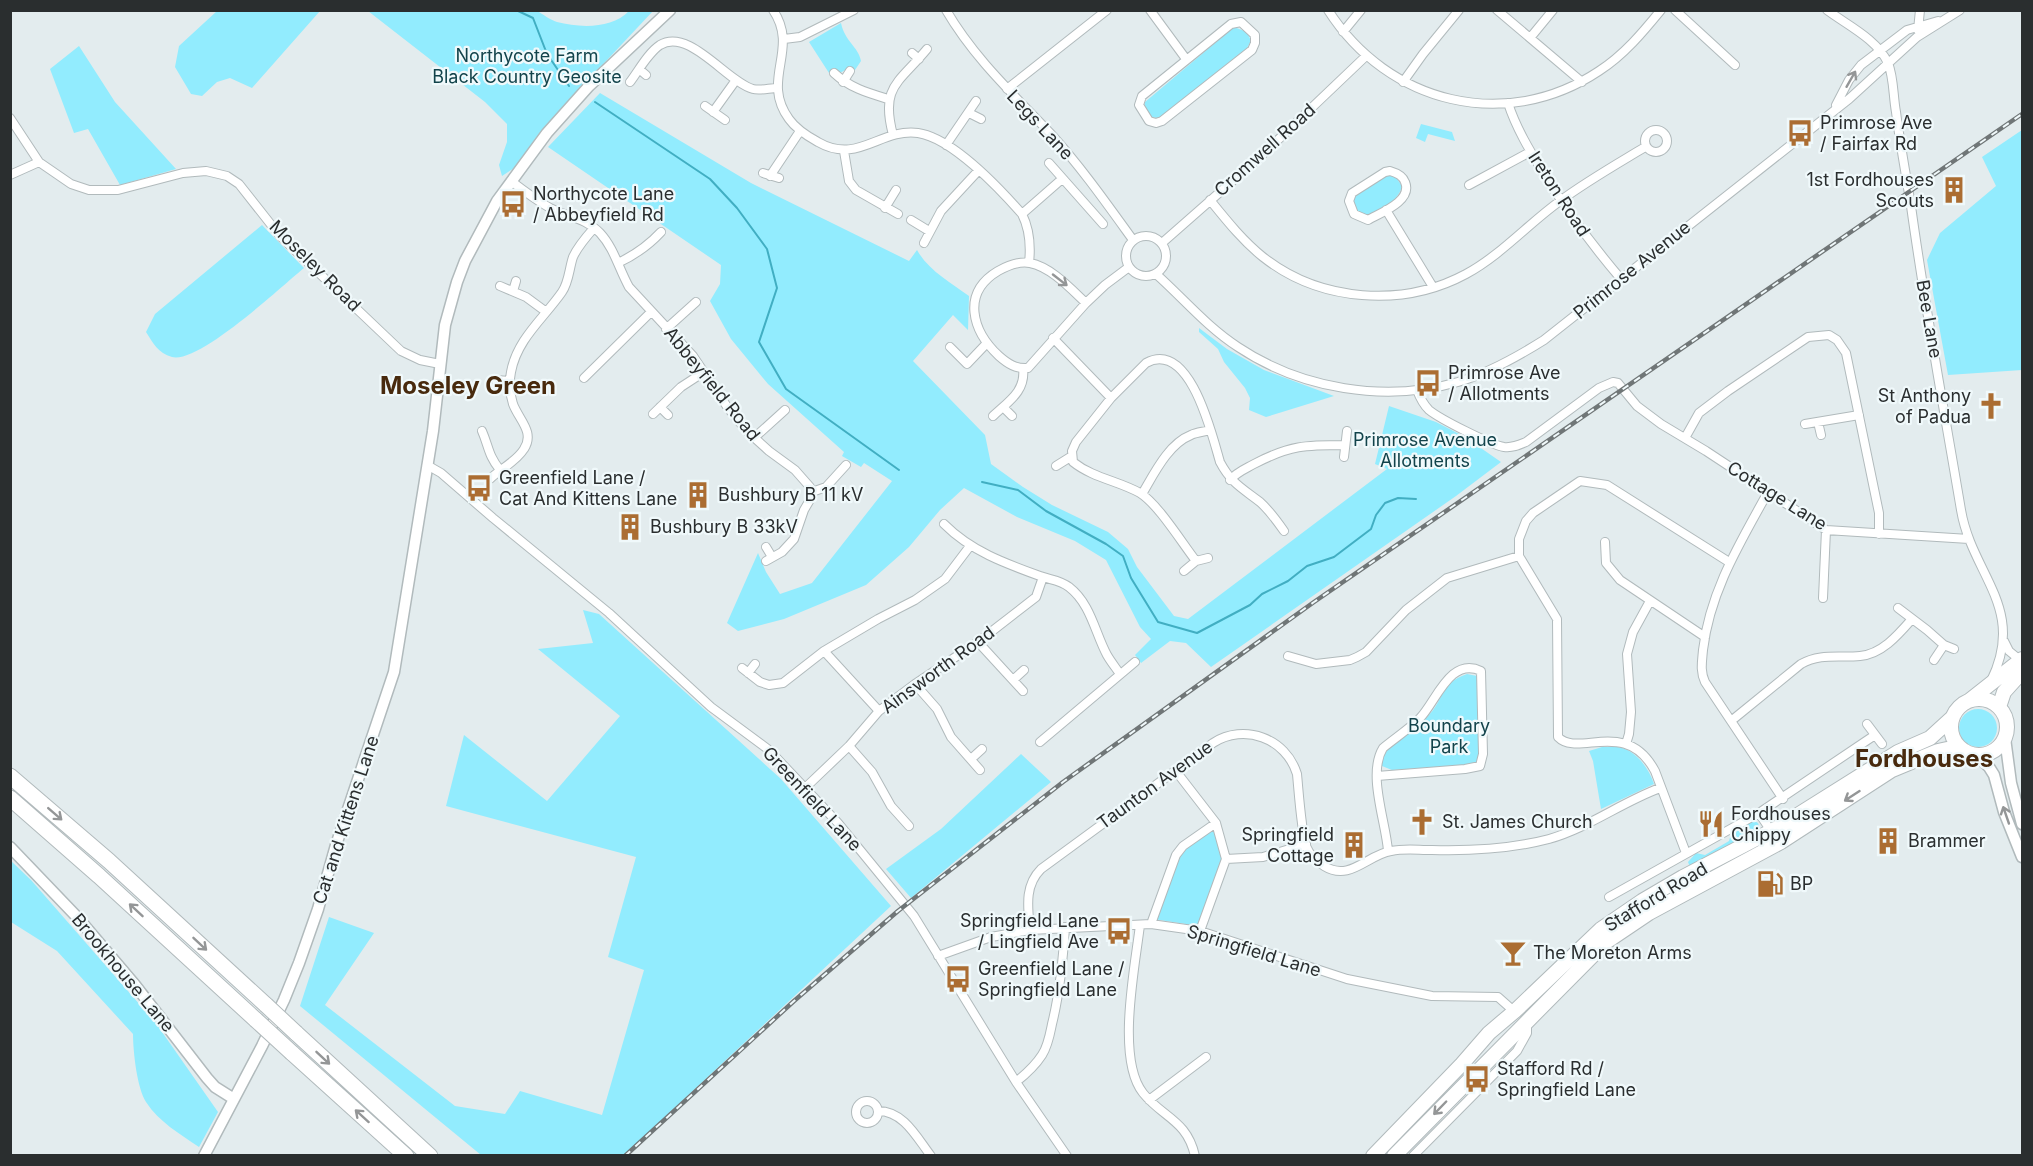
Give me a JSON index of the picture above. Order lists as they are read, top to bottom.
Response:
{
  "streets": {
    "highway": ["Stafford Road"],
    "street": [
      "Legs Lane",
      "Cromwell Road",
      "Ireton Road",
      "Moseley Road",
      "Primrose Avenue",
      "Bee Lane",
      "Abbeyfield Road",
      "Cottage Lane",
      "Ainsworth Road",
      "Taunton Avenue",
      "Greenfield Lane",
      "Cat and Kittens Lane",
      "Springfield Lane",
      "Brookhouse Lane"
    ]
  },
  "crossings": [
    ["Legs Lane", "Cromwell Road"],
    ["Legs Lane", "Primrose Avenue"],
    ["Cromwell Road", "Primrose Avenue"],
    ["Ireton Road", "Primrose Avenue"],
    ["Moseley Road", "Cat and Kittens Lane"],
    ["Primrose Avenue", "Bee Lane"],
    ["Primrose Avenue", "Cottage Lane"],
    ["Bee Lane", "Cottage Lane"],
    ["Abbeyfield Road", "Cat and Kittens Lane"],
    ["Ainsworth Road", "Greenfield Lane"],
    ["Taunton Avenue", "Springfield Lane"],
    ["Greenfield Lane", "Cat and Kittens Lane"],
    ["Greenfield Lane", "Springfield Lane"],
    ["Cat and Kittens Lane", "Brookhouse Lane"],
    ["Stafford Road", "Springfield Lane"]
  ],
  "districts": ["Moseley Green", "Fordhouses"],
  "parks": ["Northycote Farm Black Country Geosite", "Primrose Avenue Allotments", "Boundary Park"],
  "places": {
    "bus stop": [
      "Primrose Ave / Fairfax Rd",
      "Northycote Lane / Abbeyfield Rd",
      "Primrose Ave / Allotments",
      "Greenfield Lane / Cat And Kittens Lane",
      "Springfield Lane / Lingfield Ave",
      "Greenfield Lane / Springfield Lane",
      "Stafford Rd / Springfield Lane"
    ],
    "building": [
      "1st Fordhouses Scouts",
      "Bushbury B 11 kV",
      "Bushbury B 33kV",
      "Brammer",
      "Springfield Cottage"
    ],
    "church": ["St Anthony of Padua", "St. James Church"],
    "restaurant": ["Fordhouses Chippy"],
    "fuel station": ["BP"],
    "bar": ["The Moreton Arms"]
  }
}
